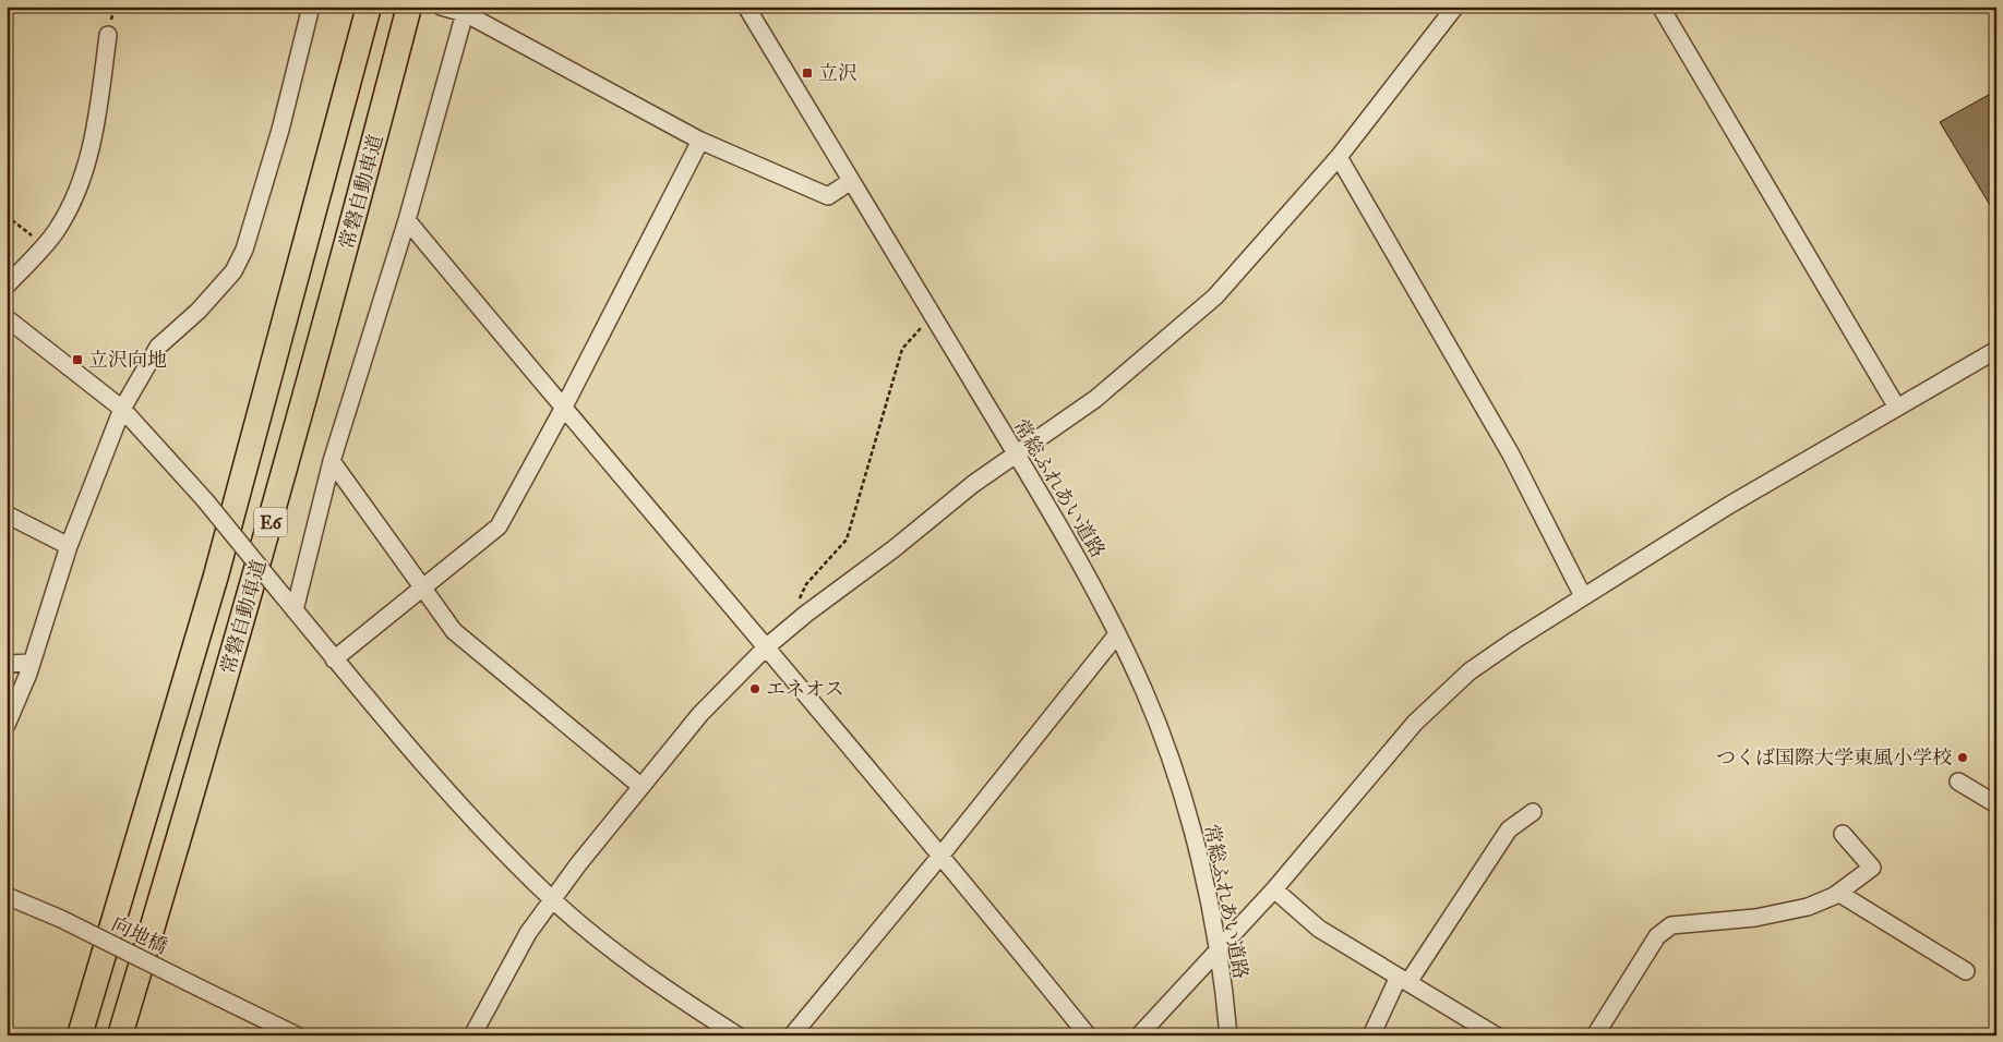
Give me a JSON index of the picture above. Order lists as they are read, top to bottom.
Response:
{
  "streets": {
    "highway": ["常磐自動車道", "E6"],
    "street": ["常総ふれあい道路", "向地橋"]
  },
  "places": {
    "transit": ["立沢", "立沢向地"],
    "other": ["エネオス", "つくば国際大学東風小学校"]
  }
}
